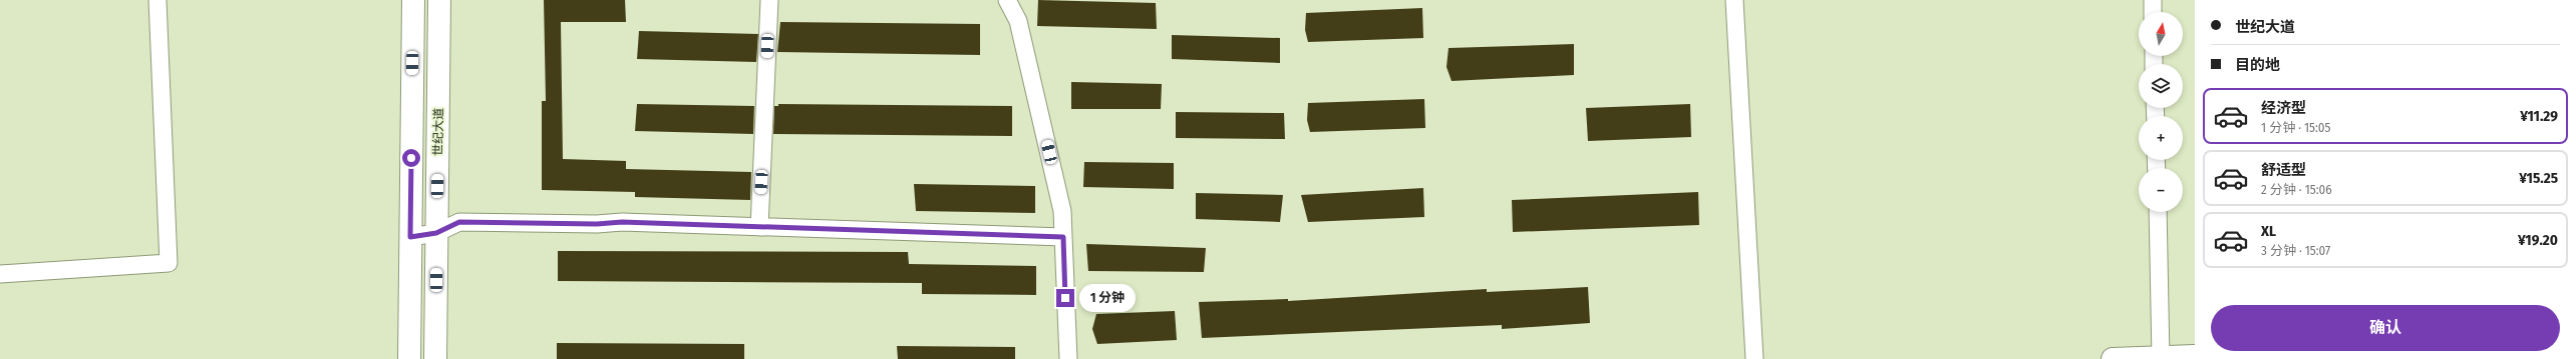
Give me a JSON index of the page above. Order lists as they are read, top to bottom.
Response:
{
  "streets": {
    "main road": ["世纪大道"]
  },
  "north": "top",
  "page": {
    "banner": ["世纪大道", "目的地"],
    "map_buttons": ["+", "−"],
    "list": [
      {
        "name": "经济型",
        "note": "1 分钟 · 15:05",
        "value": "¥11.29"
      },
      {
        "name": "舒适型",
        "note": "2 分钟 · 15:06",
        "value": "¥15.25"
      },
      {
        "name": "XL",
        "note": "3 分钟 · 15:07",
        "value": "¥19.20"
      }
    ],
    "bubble": "1 分钟",
    "buttons": "确认"
  }
}
